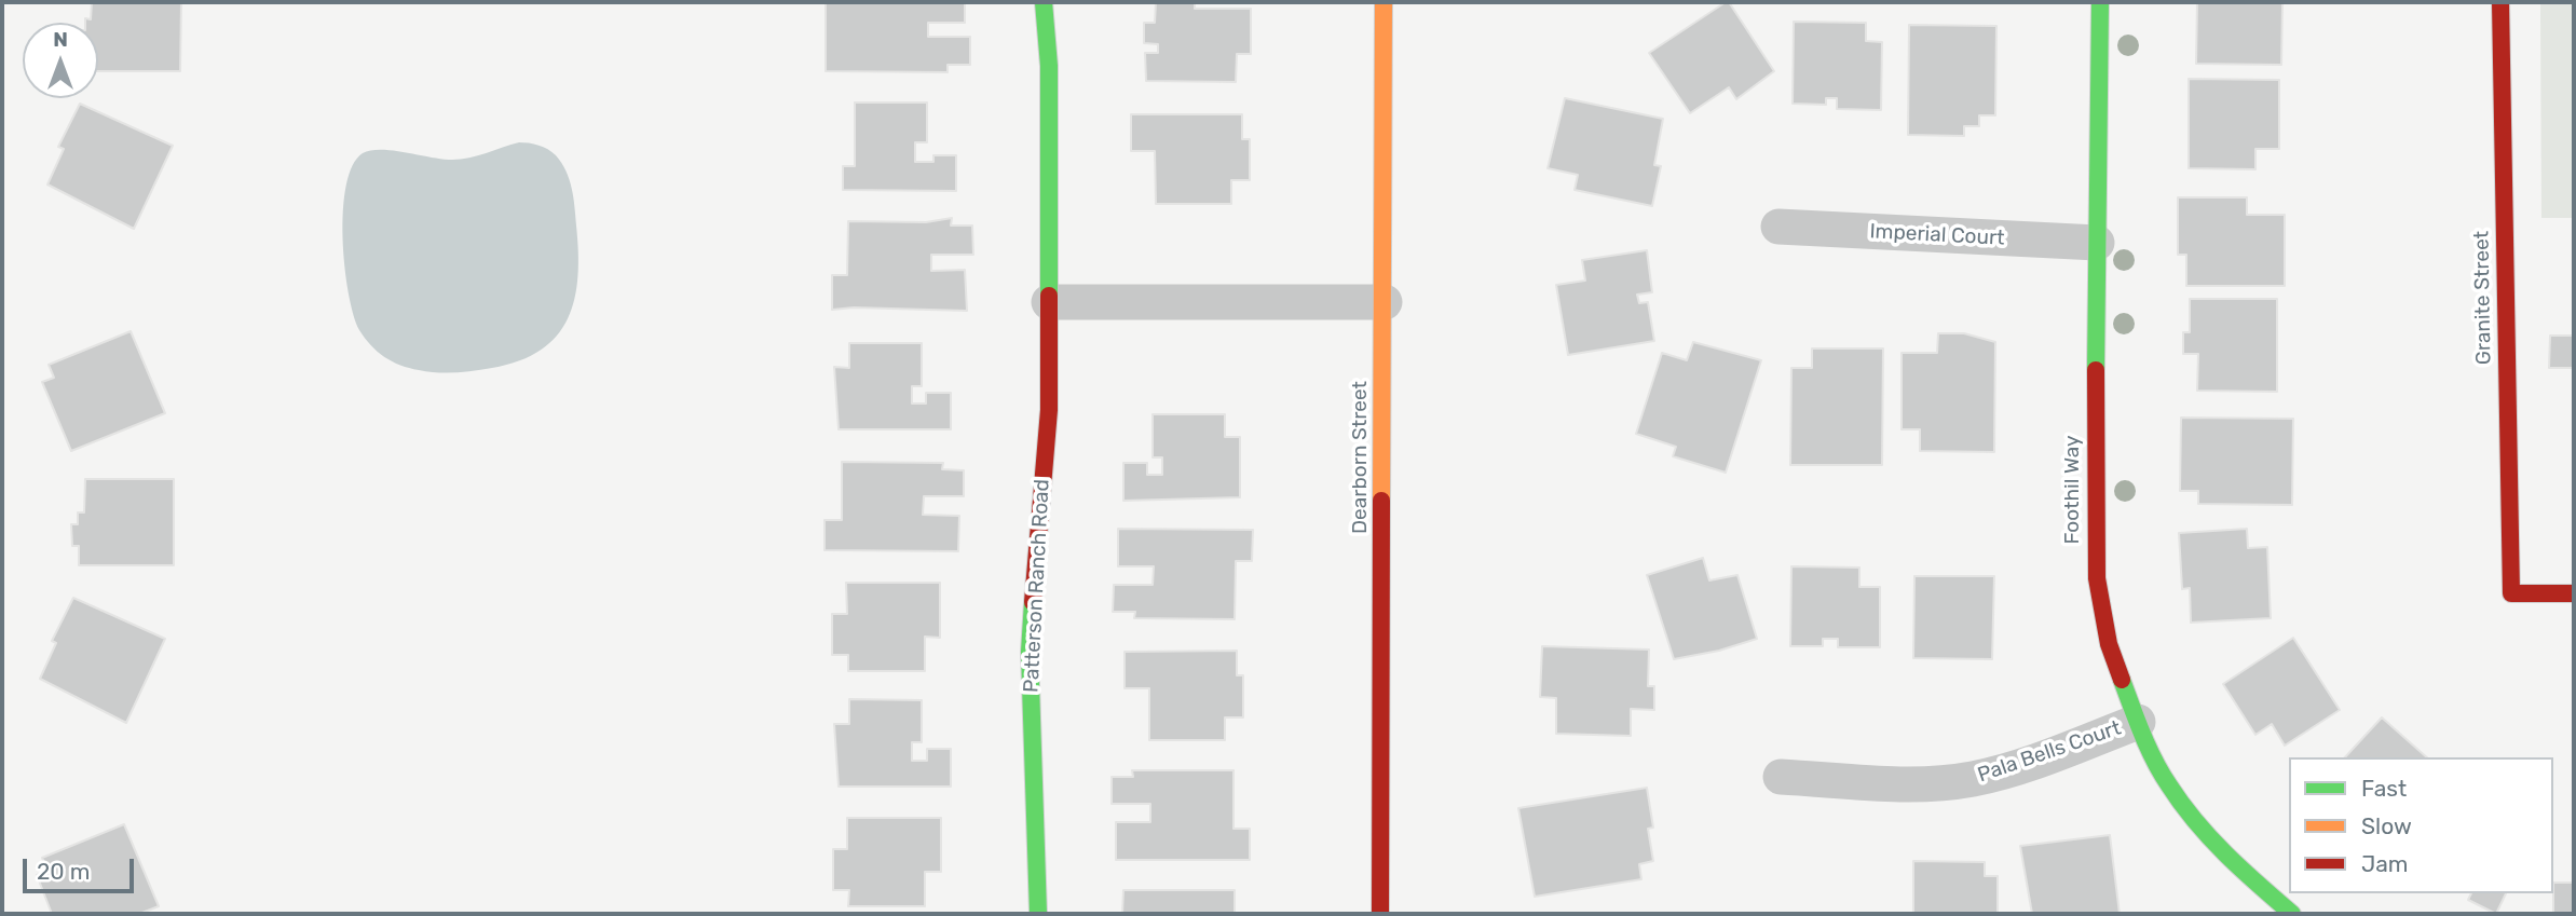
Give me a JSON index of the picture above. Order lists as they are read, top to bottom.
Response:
{
  "streets": {
    "street": [
      "Imperial Court",
      "Granite Street",
      "Dearborn Street",
      "Foothil Way",
      "Patterson Ranch Road",
      "Pala Bells Court"
    ]
  },
  "crossings": [
    ["Imperial Court", "Foothil Way"],
    ["Foothil Way", "Pala Bells Court"]
  ],
  "legend": ["Fast", "Slow", "Jam"],
  "scale_bar": "20 m",
  "north": "top"
}
